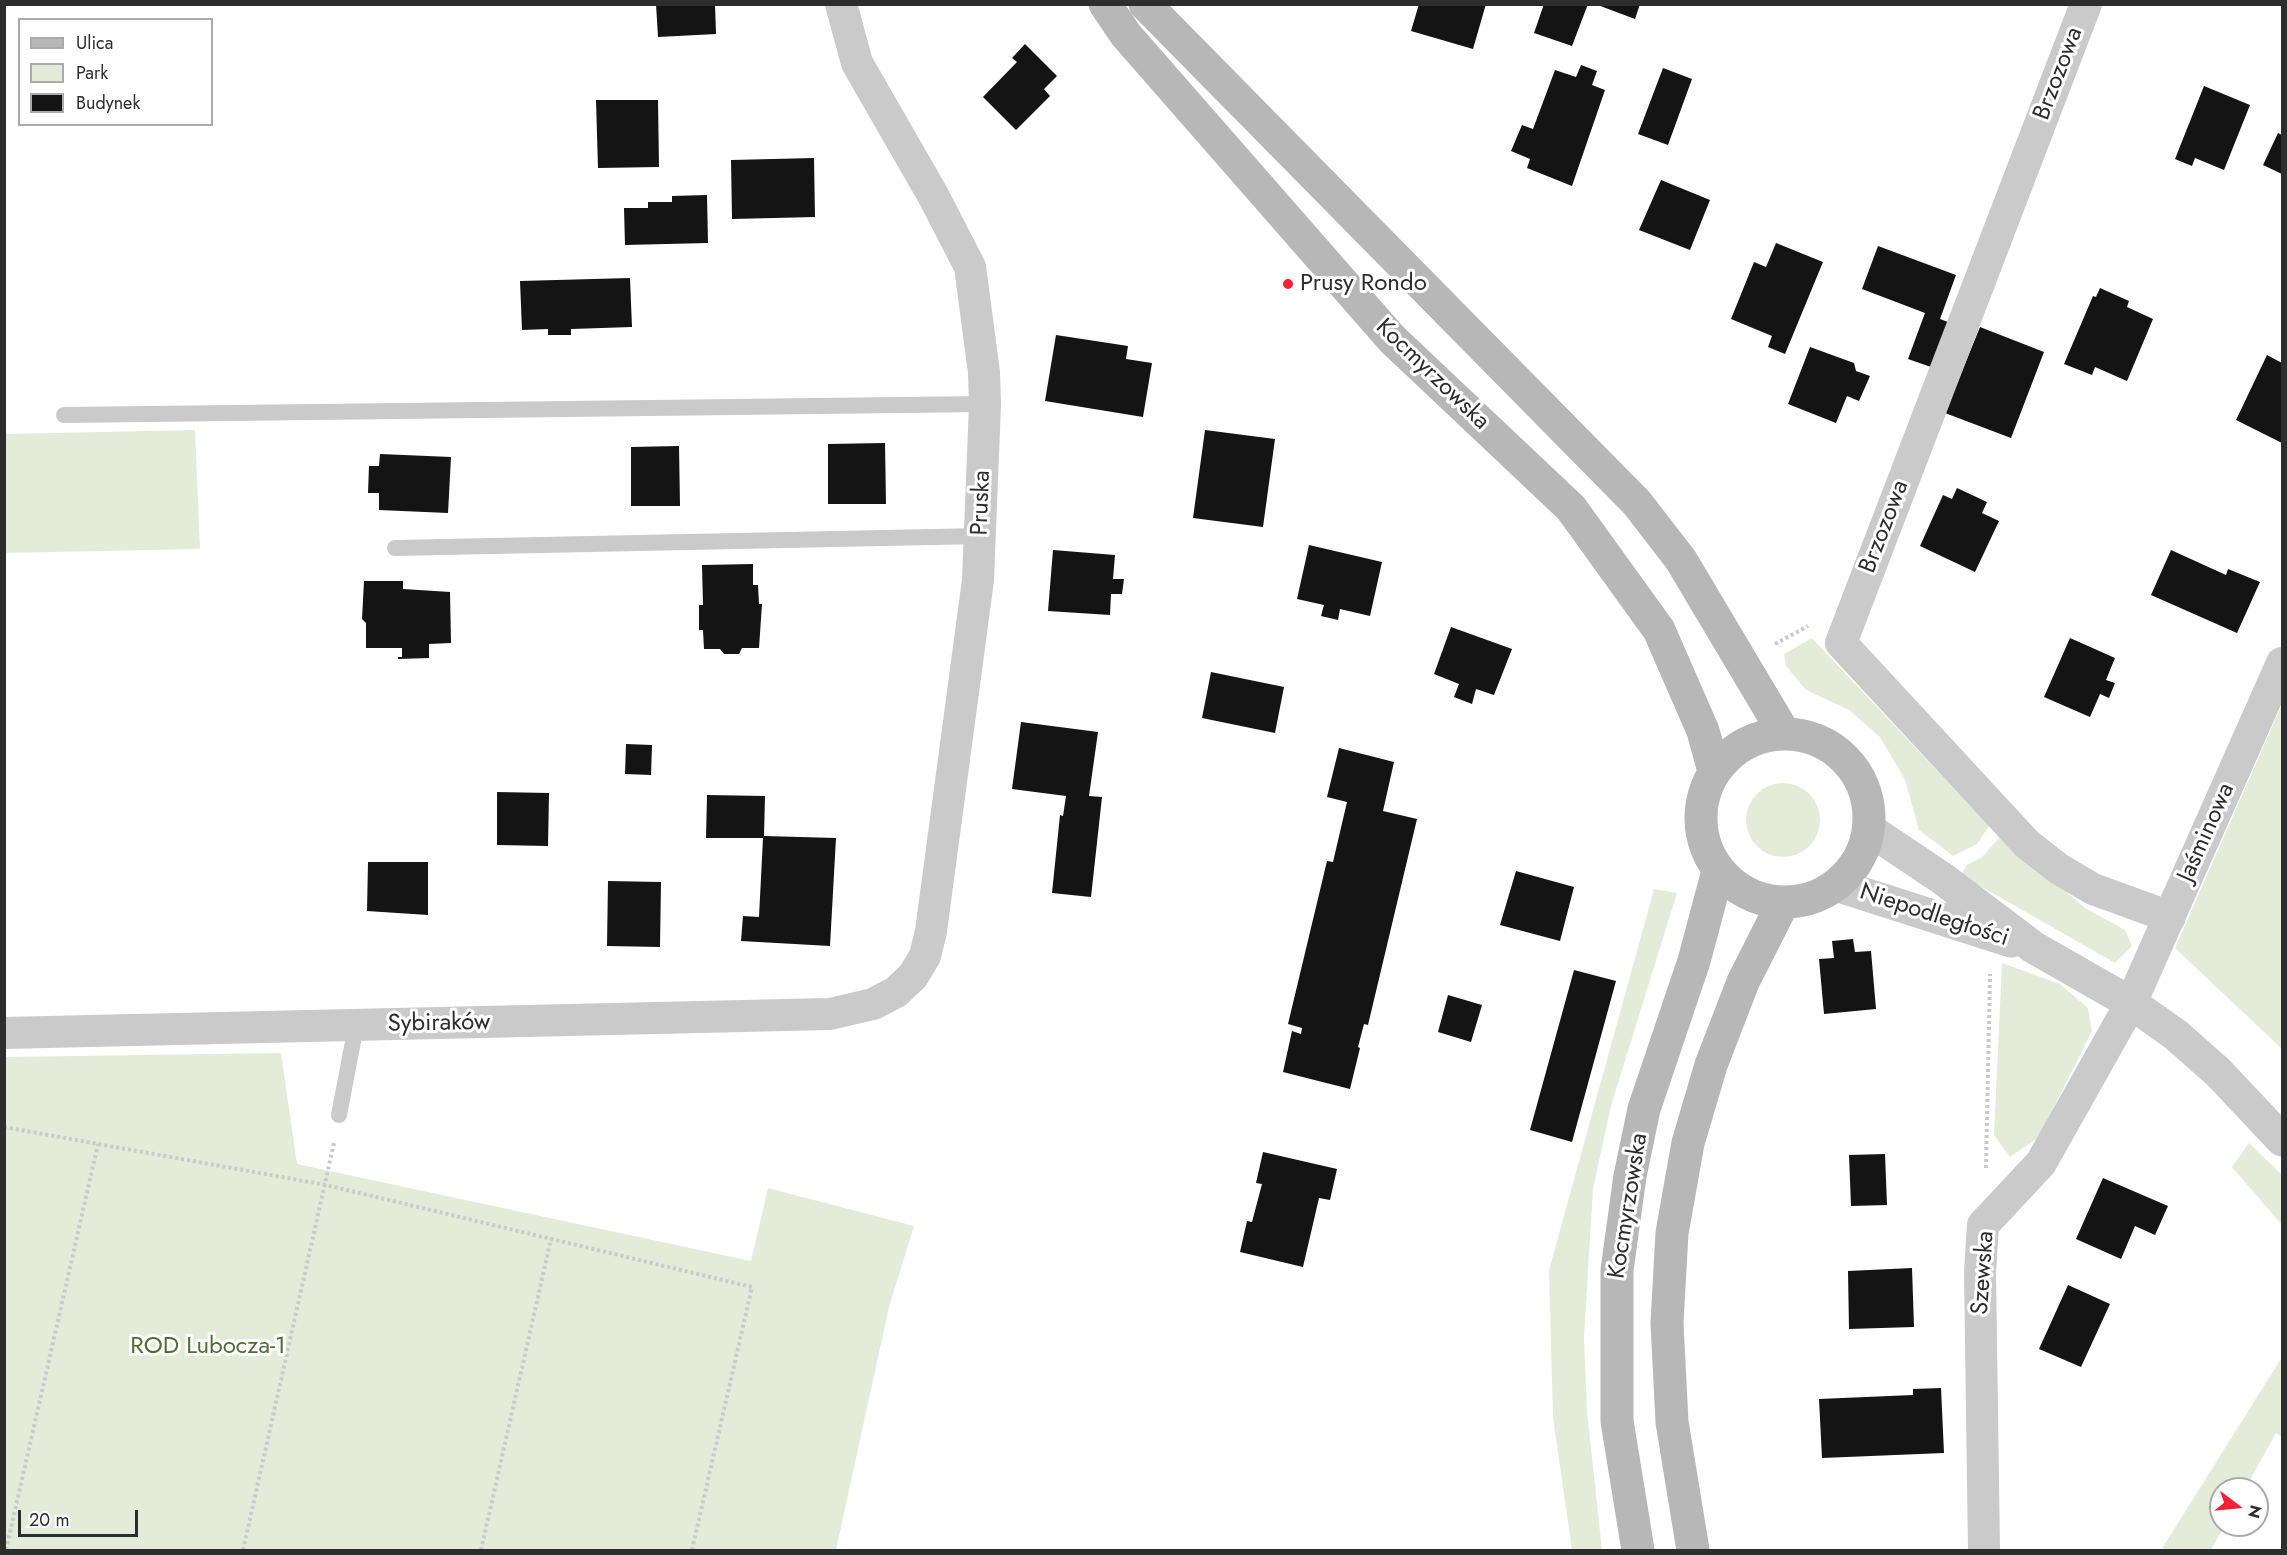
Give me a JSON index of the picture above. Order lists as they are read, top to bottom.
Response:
{
  "streets": {
    "main road": ["Kocmyrzowska"],
    "street": [
      "Brzozowa",
      "Pruska",
      "Jaśminowa",
      "Niepodległości",
      "Sybiraków",
      "Szewska"
    ]
  },
  "crossings": [
    ["Brzozowa", "Jaśminowa"],
    ["Kocmyrzowska", "Niepodległości"],
    ["Pruska", "Sybiraków"],
    ["Jaśminowa", "Niepodległości"],
    ["Jaśminowa", "Szewska"],
    ["Niepodległości", "Szewska"]
  ],
  "parks": ["ROD Lubocza-1"],
  "places": ["Prusy Rondo"],
  "legend": ["Ulica", "Park", "Budynek"],
  "scale_bar": "20 m",
  "north": "right"
}
